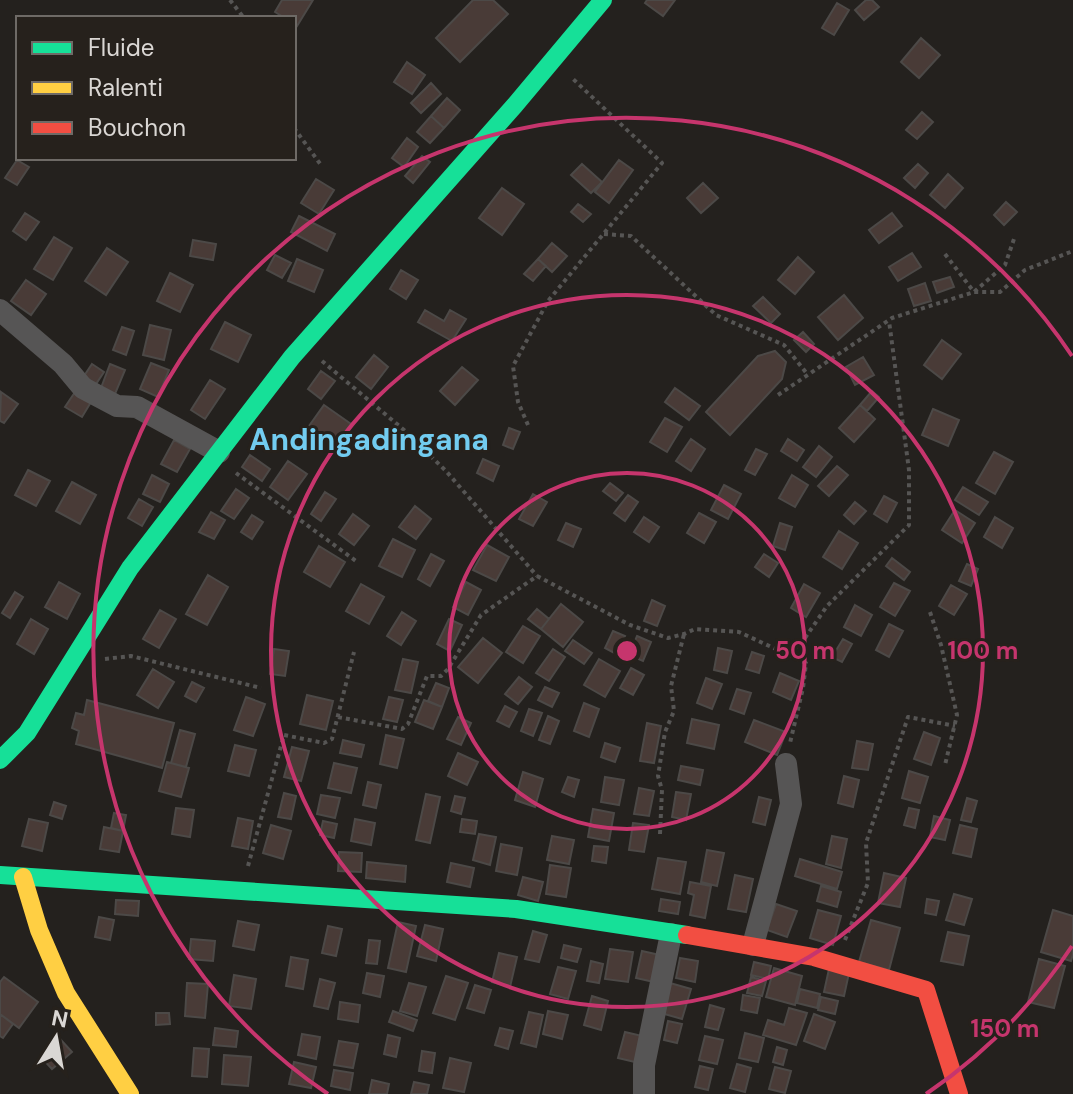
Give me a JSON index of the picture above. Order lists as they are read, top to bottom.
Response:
{
  "districts": ["Andingadingana"],
  "legend": ["Fluide", "Ralenti", "Bouchon"],
  "north": "top",
  "rings": ["50 m", "100 m", "150 m"]
}
